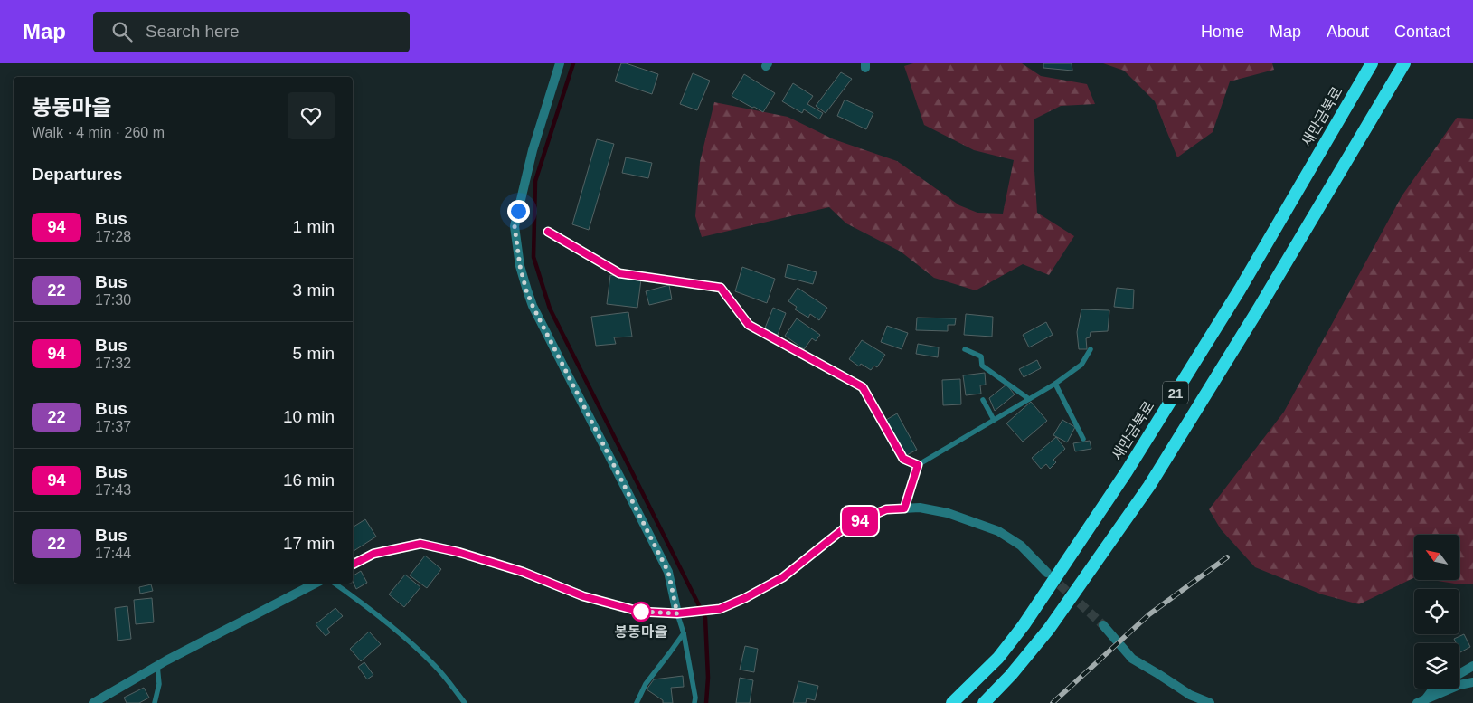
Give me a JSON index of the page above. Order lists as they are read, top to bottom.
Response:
{
  "streets": {
    "highway": ["새만금북로", "21"]
  },
  "places": ["봉동마을"],
  "lines": ["bus line 94"],
  "north": "top left",
  "page": {
    "header": "Map",
    "search": "Search here",
    "nav": [
      "Home",
      "Map",
      "About",
      "Contact"
    ],
    "on_map": "94",
    "heading": [
      ["봉동마을", "Walk · 4 min · 260 m"],
      "Departures"
    ],
    "list": [
      {
        "mark": "94",
        "name": "Bus",
        "note": "17:28",
        "value": "1 min"
      },
      {
        "mark": "22",
        "name": "Bus",
        "note": "17:30",
        "value": "3 min"
      },
      {
        "mark": "94",
        "name": "Bus",
        "note": "17:32",
        "value": "5 min"
      },
      {
        "mark": "22",
        "name": "Bus",
        "note": "17:37",
        "value": "10 min"
      },
      {
        "mark": "94",
        "name": "Bus",
        "note": "17:43",
        "value": "16 min"
      },
      {
        "mark": "22",
        "name": "Bus",
        "note": "17:44",
        "value": "17 min"
      }
    ]
  }
}
